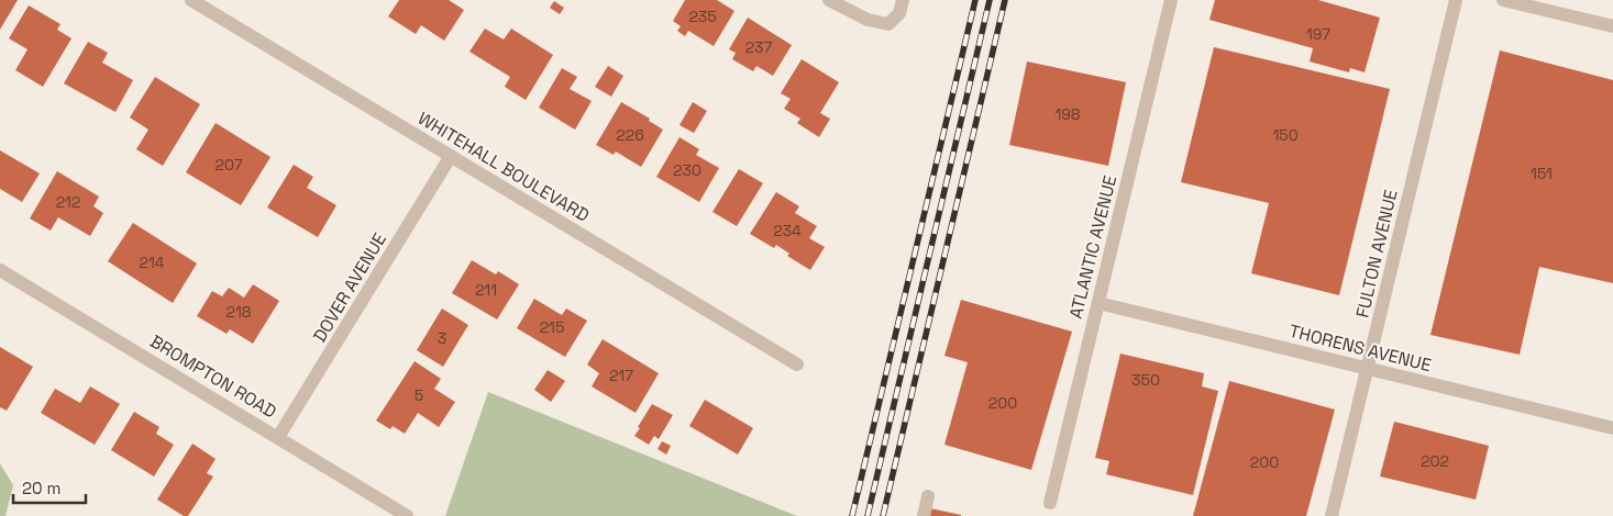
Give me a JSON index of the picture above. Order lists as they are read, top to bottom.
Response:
{
  "streets": {
    "street": [
      "WHITEHALL BOULEVARD",
      "ATLANTIC AVENUE",
      "FULTON AVENUE",
      "DOVER AVENUE",
      "THORENS AVENUE",
      "BROMPTON ROAD"
    ]
  },
  "crossings": [
    ["WHITEHALL BOULEVARD", "DOVER AVENUE"],
    ["ATLANTIC AVENUE", "THORENS AVENUE"],
    ["FULTON AVENUE", "THORENS AVENUE"],
    ["DOVER AVENUE", "BROMPTON ROAD"]
  ],
  "house_numbers": [
    "235",
    "197",
    "237",
    "198",
    "226",
    "150",
    "207",
    "230",
    "151",
    "212",
    "234",
    "214",
    "211",
    "218",
    "215",
    "3",
    "217",
    "350",
    "5",
    "200",
    "202",
    "200"
  ],
  "scale_bar": "20 m"
}
